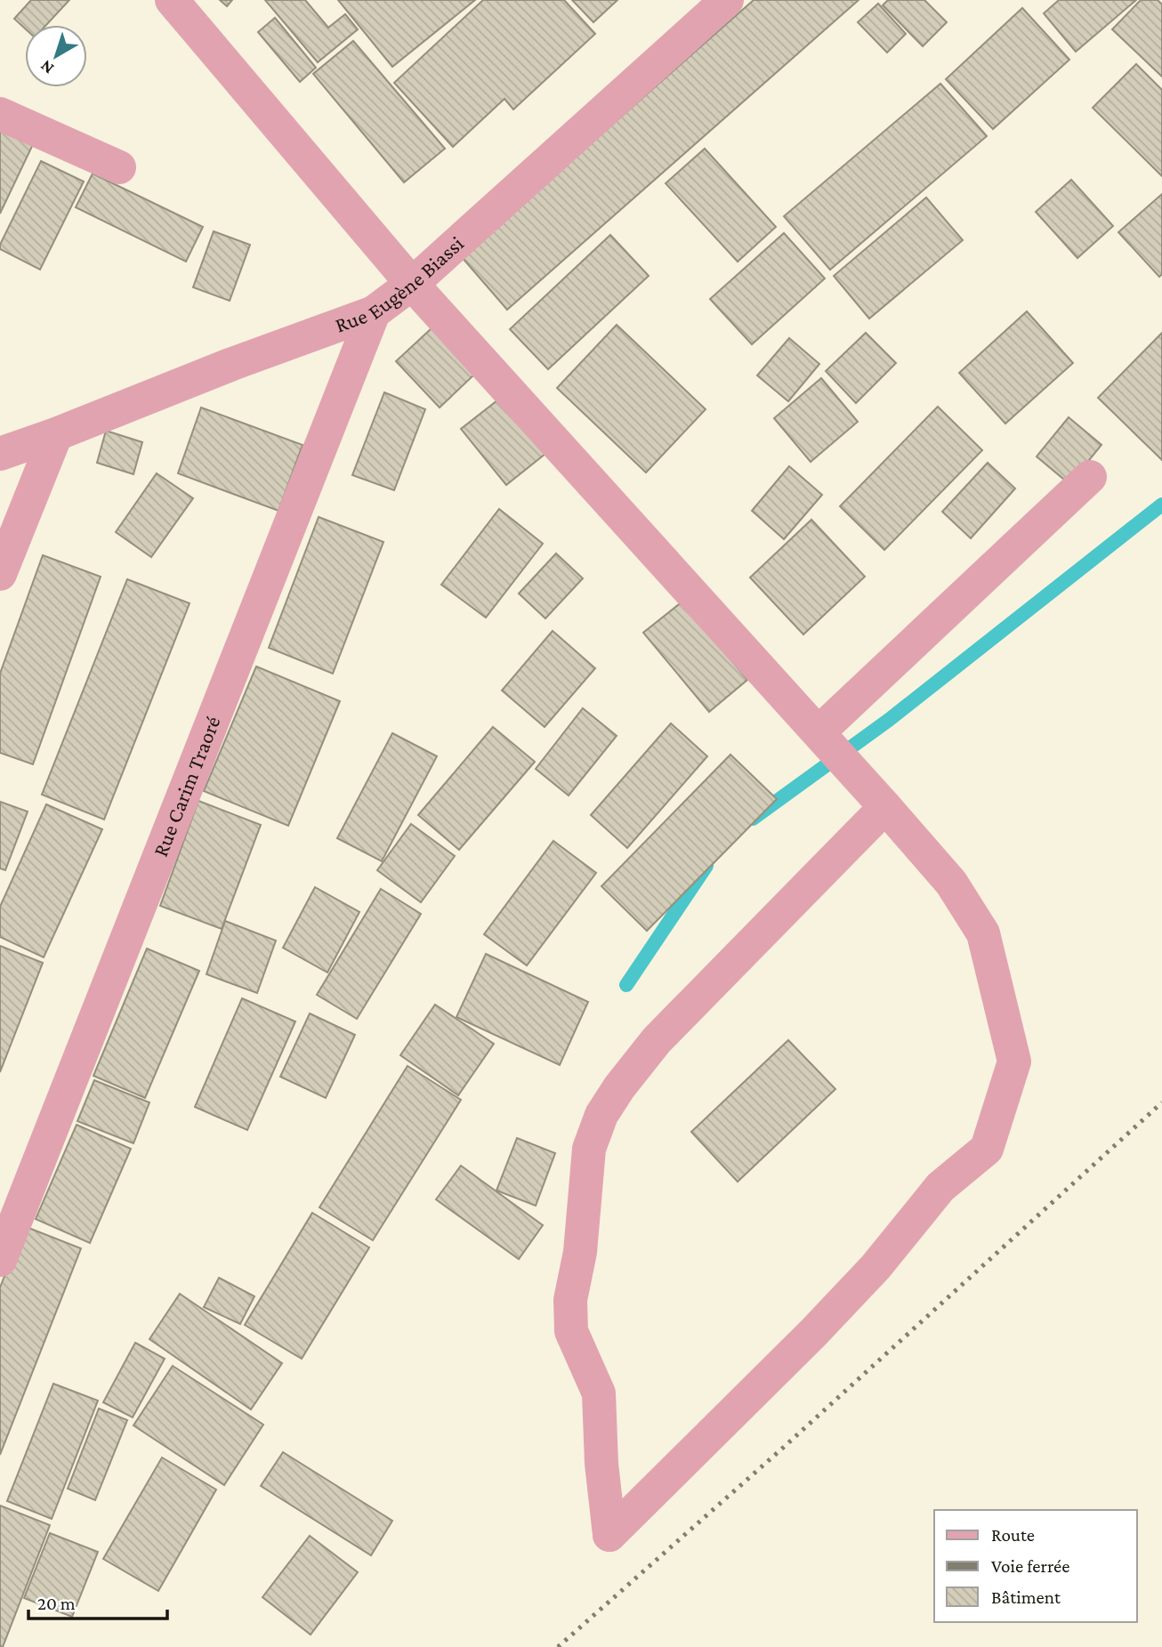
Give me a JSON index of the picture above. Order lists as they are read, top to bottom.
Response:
{
  "streets": {
    "street": ["Rue Eugène Biassi", "Rue Carim Traoré"]
  },
  "crossings": [
    ["Rue Eugène Biassi", "Rue Carim Traoré"]
  ],
  "legend": ["Route", "Voie ferrée", "Bâtiment"],
  "scale_bar": "20 m",
  "north": "bottom left"
}
